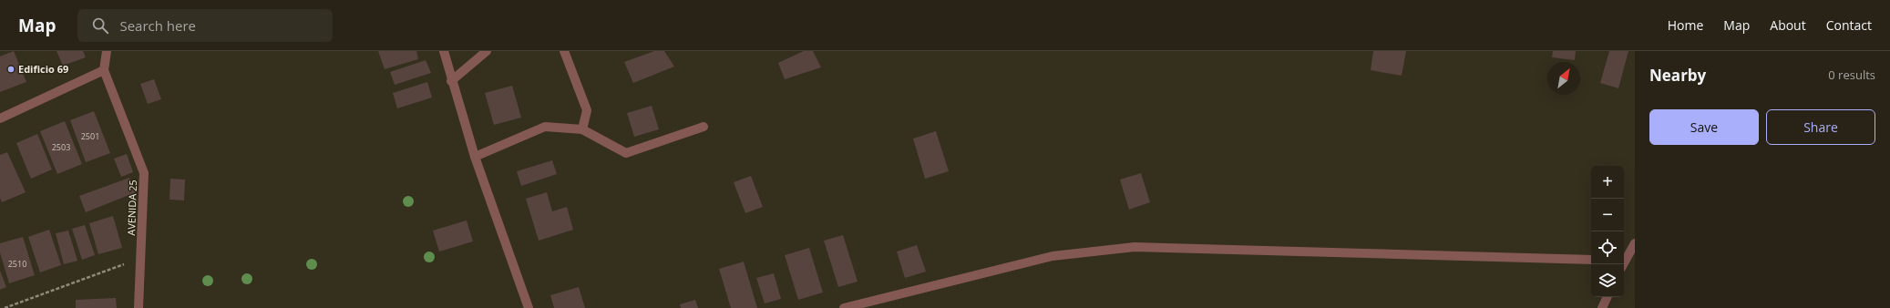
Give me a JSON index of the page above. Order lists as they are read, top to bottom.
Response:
{
  "streets": {
    "street": ["AVENIDA 25"]
  },
  "places": ["Edificio 69"],
  "house_numbers": ["2501", "2503", "2510"],
  "north": "top right",
  "page": {
    "header": "Map",
    "search": "Search here",
    "nav": [
      "Home",
      "Map",
      "About",
      "Contact"
    ],
    "heading": ["Nearby", "0 results"],
    "buttons": ["Save", "Share"],
    "map_buttons": ["+", "−"]
  }
}
